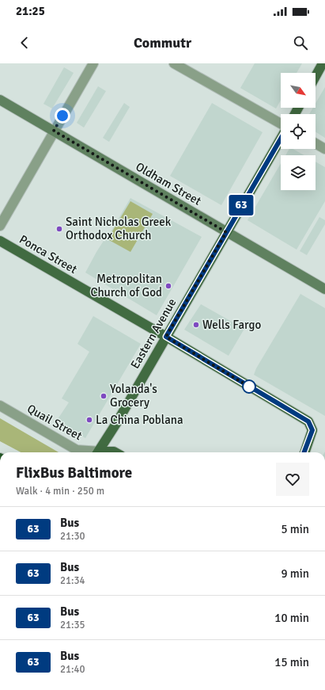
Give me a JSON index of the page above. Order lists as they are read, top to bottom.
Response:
{
  "streets": {
    "main road": ["Ponca Street", "Eastern Avenue"],
    "street": ["Oldham Street", "Quail Street"]
  },
  "crossings": [
    ["Oldham Street", "Eastern Avenue"],
    ["Ponca Street", "Eastern Avenue"]
  ],
  "places": [
    "Saint Nicholas Greek Orthodox Church",
    "Metropolitan Church of God",
    "Wells Fargo",
    "Yolanda's Grocery",
    "La China Poblana"
  ],
  "lines": ["bus line 63"],
  "north": "bottom right",
  "page": {
    "status": "21:25",
    "header": "Commutr",
    "on_map": "63",
    "heading": ["FlixBus Baltimore", "Walk · 4 min · 250 m"],
    "list": [
      {
        "mark": "63",
        "name": "Bus",
        "note": "21:30",
        "value": "5 min"
      },
      {
        "mark": "63",
        "name": "Bus",
        "note": "21:34",
        "value": "9 min"
      },
      {
        "mark": "63",
        "name": "Bus",
        "note": "21:35",
        "value": "10 min"
      },
      {
        "mark": "63",
        "name": "Bus",
        "note": "21:40",
        "value": "15 min"
      }
    ]
  }
}
